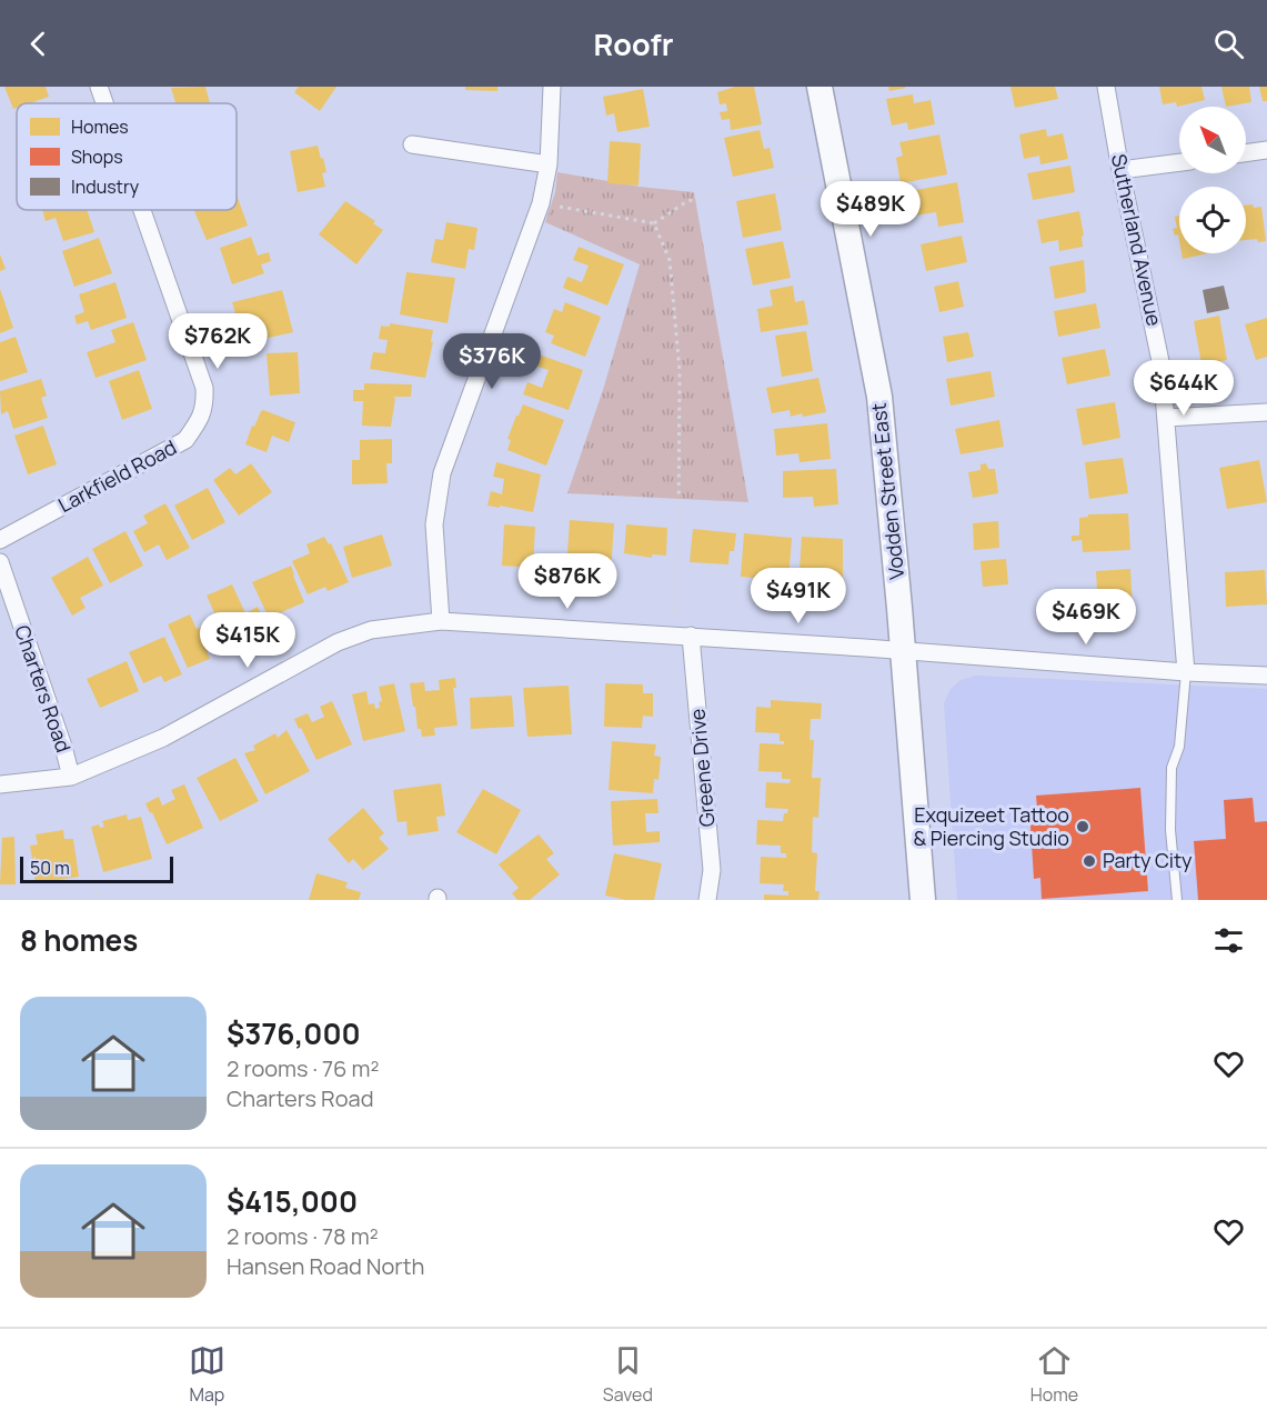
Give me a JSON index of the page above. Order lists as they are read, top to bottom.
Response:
{
  "streets": {
    "street": [
      "Sutherland Avenue",
      "Larkfield Road",
      "Vodden Street East",
      "Charters Road",
      "Greene Drive"
    ]
  },
  "places": ["Exquizeet Tattoo & Piercing Studio", "Party City"],
  "legend": ["Homes", "Shops", "Industry"],
  "scale_bar": "50 m",
  "north": "top left",
  "page": {
    "header": "Roofr",
    "price": [
      "$489K",
      "$762K",
      "$376K",
      "$644K",
      "$876K",
      "$491K",
      "$469K",
      "$415K"
    ],
    "scale": "50 m",
    "heading": "8 homes",
    "list": [
      {
        "name": "$376,000",
        "note": "2 rooms · 76 m² · Charters Road"
      },
      {
        "name": "$415,000",
        "note": "2 rooms · 78 m² · Hansen Road North"
      }
    ],
    "tabs": ["Map", "Saved", "Home"]
  }
}
